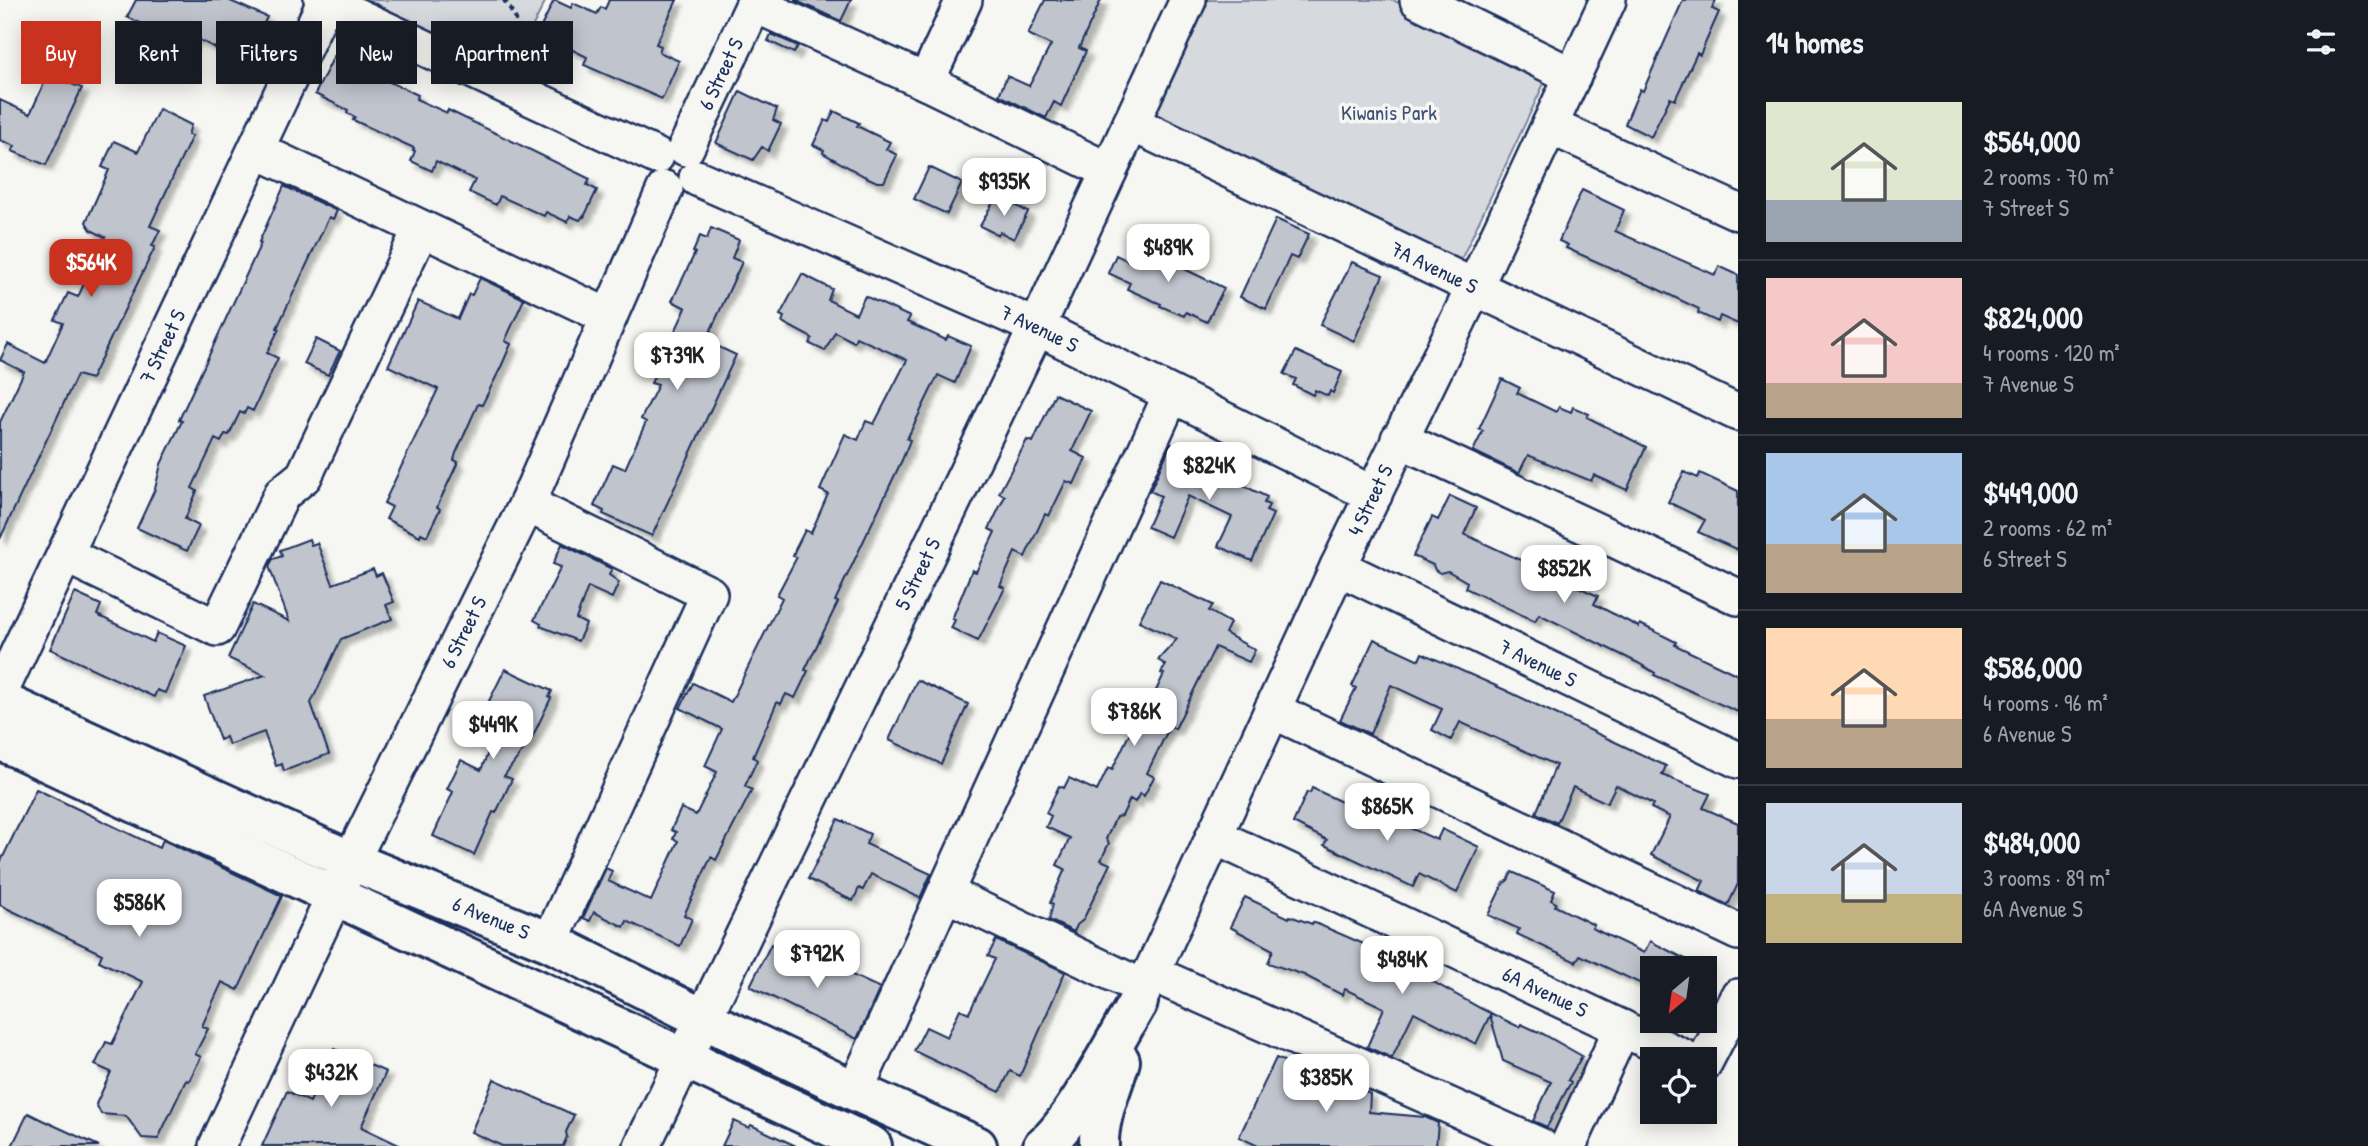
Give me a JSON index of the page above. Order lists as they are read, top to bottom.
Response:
{
  "streets": {
    "main road": ["6 Avenue S"],
    "street": [
      "6 Street S",
      "7A Avenue S",
      "7 Avenue S",
      "7 Street S",
      "4 Street S",
      "5 Street S",
      "6A Avenue S"
    ]
  },
  "crossings": [
    ["6 Street S", "7 Avenue S"],
    ["6 Street S", "6 Avenue S"],
    ["7A Avenue S", "4 Street S"],
    ["7A Avenue S", "5 Street S"],
    ["7 Avenue S", "7 Street S"],
    ["7 Avenue S", "4 Street S"],
    ["7 Avenue S", "5 Street S"],
    ["4 Street S", "6A Avenue S"],
    ["5 Street S", "6 Avenue S"]
  ],
  "parks": ["Kiwanis Park"],
  "north": "bottom left",
  "page": {
    "heading": "14 homes",
    "chip": [
      "Buy",
      "Rent",
      "Filters",
      "New",
      "Apartment"
    ],
    "list": [
      {
        "name": "$564,000",
        "note": "2 rooms · 70 m² · 7 Street S"
      },
      {
        "name": "$824,000",
        "note": "4 rooms · 120 m² · 7 Avenue S"
      },
      {
        "name": "$449,000",
        "note": "2 rooms · 62 m² · 6 Street S"
      },
      {
        "name": "$586,000",
        "note": "4 rooms · 96 m² · 6 Avenue S"
      },
      {
        "name": "$484,000",
        "note": "3 rooms · 89 m² · 6A Avenue S"
      }
    ],
    "price": [
      "$935K",
      "$489K",
      "$564K",
      "$739K",
      "$824K",
      "$852K",
      "$786K",
      "$449K",
      "$865K",
      "$586K",
      "$792K",
      "$484K",
      "$432K",
      "$385K"
    ]
  }
}
